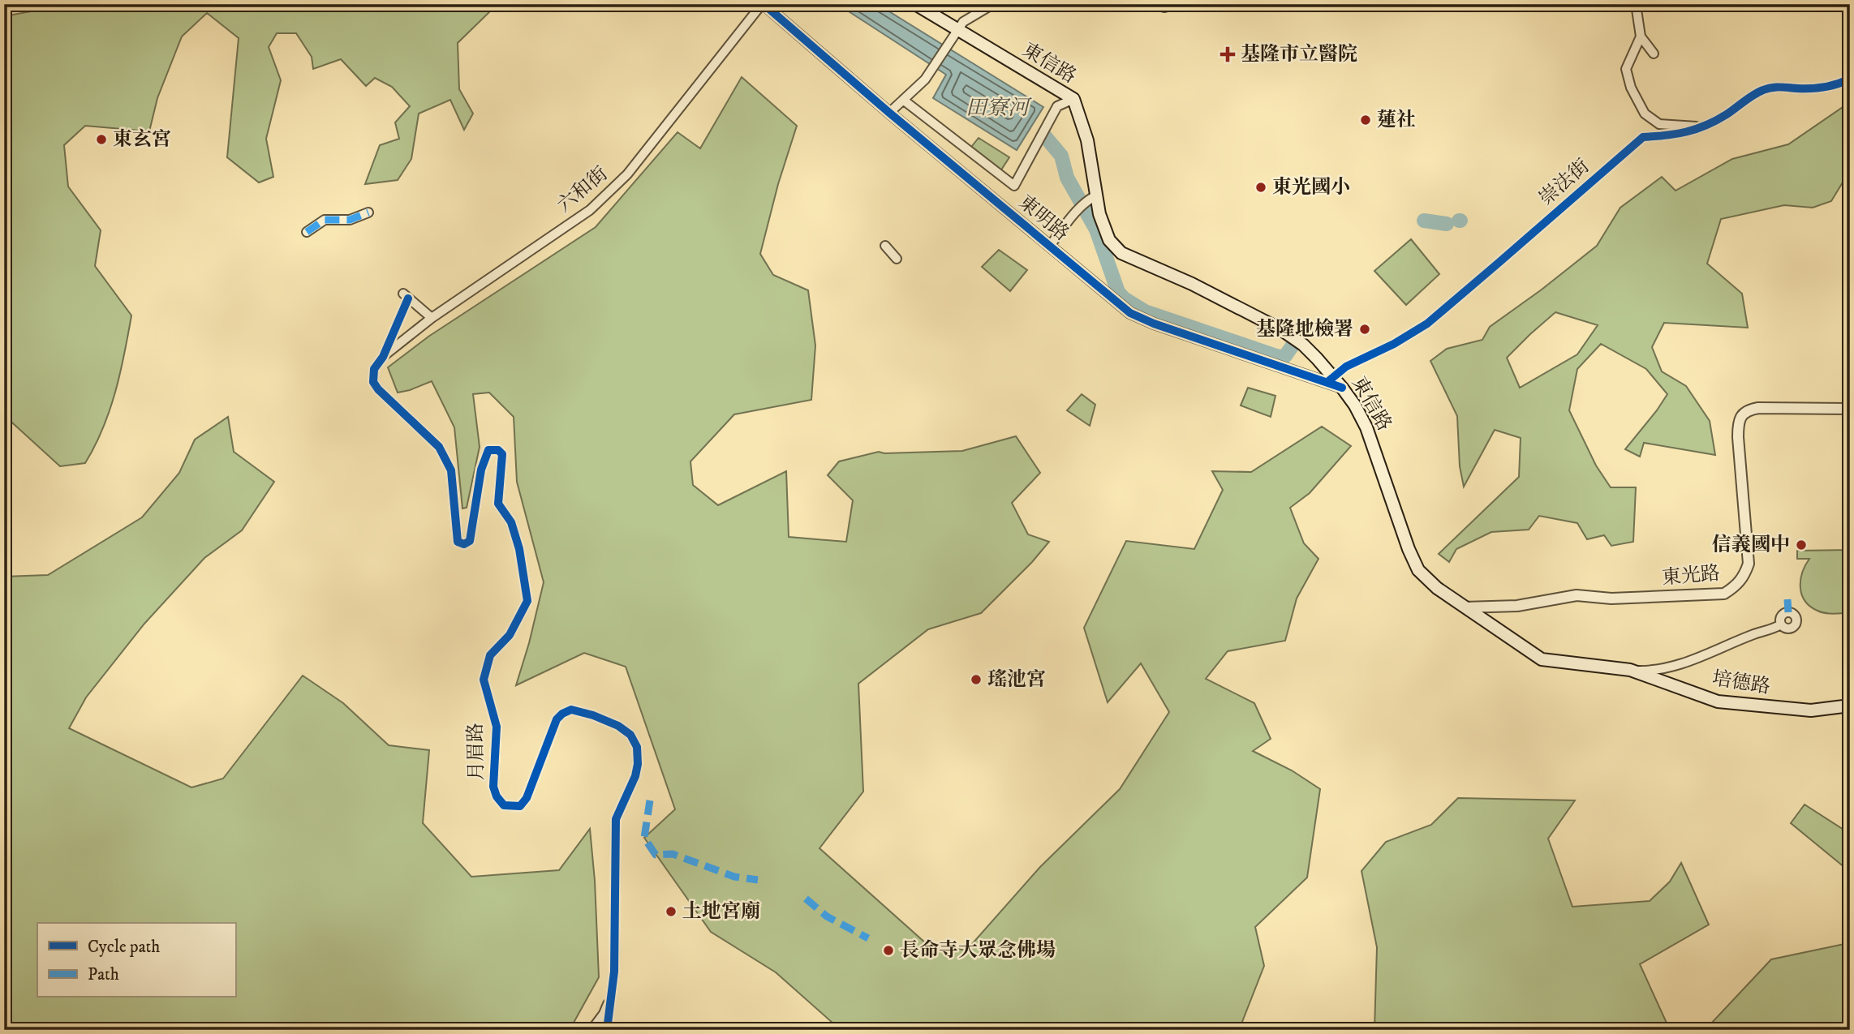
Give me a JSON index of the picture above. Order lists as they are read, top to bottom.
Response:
{
  "streets": {
    "main road": ["東信路", "培德路"],
    "street": [
      "崇法街",
      "六和街",
      "東明路",
      "東光路",
      "月眉路"
    ]
  },
  "crossings": [
    ["東信路", "崇法街"],
    ["東信路", "東明路"],
    ["東信路", "東光路"],
    ["東信路", "培德路"],
    ["崇法街", "東明路"],
    ["六和街", "東明路"],
    ["六和街", "月眉路"]
  ],
  "water": ["田寮河"],
  "places": {
    "health": ["基隆市立醫院"],
    "other": [
      "蓮社",
      "東玄宮",
      "東光國小",
      "基隆地檢署",
      "信義國中",
      "瑤池宮",
      "土地宮廟",
      "長命寺大眾念佛場"
    ]
  },
  "legend": ["Cycle path", "Path"]
}
